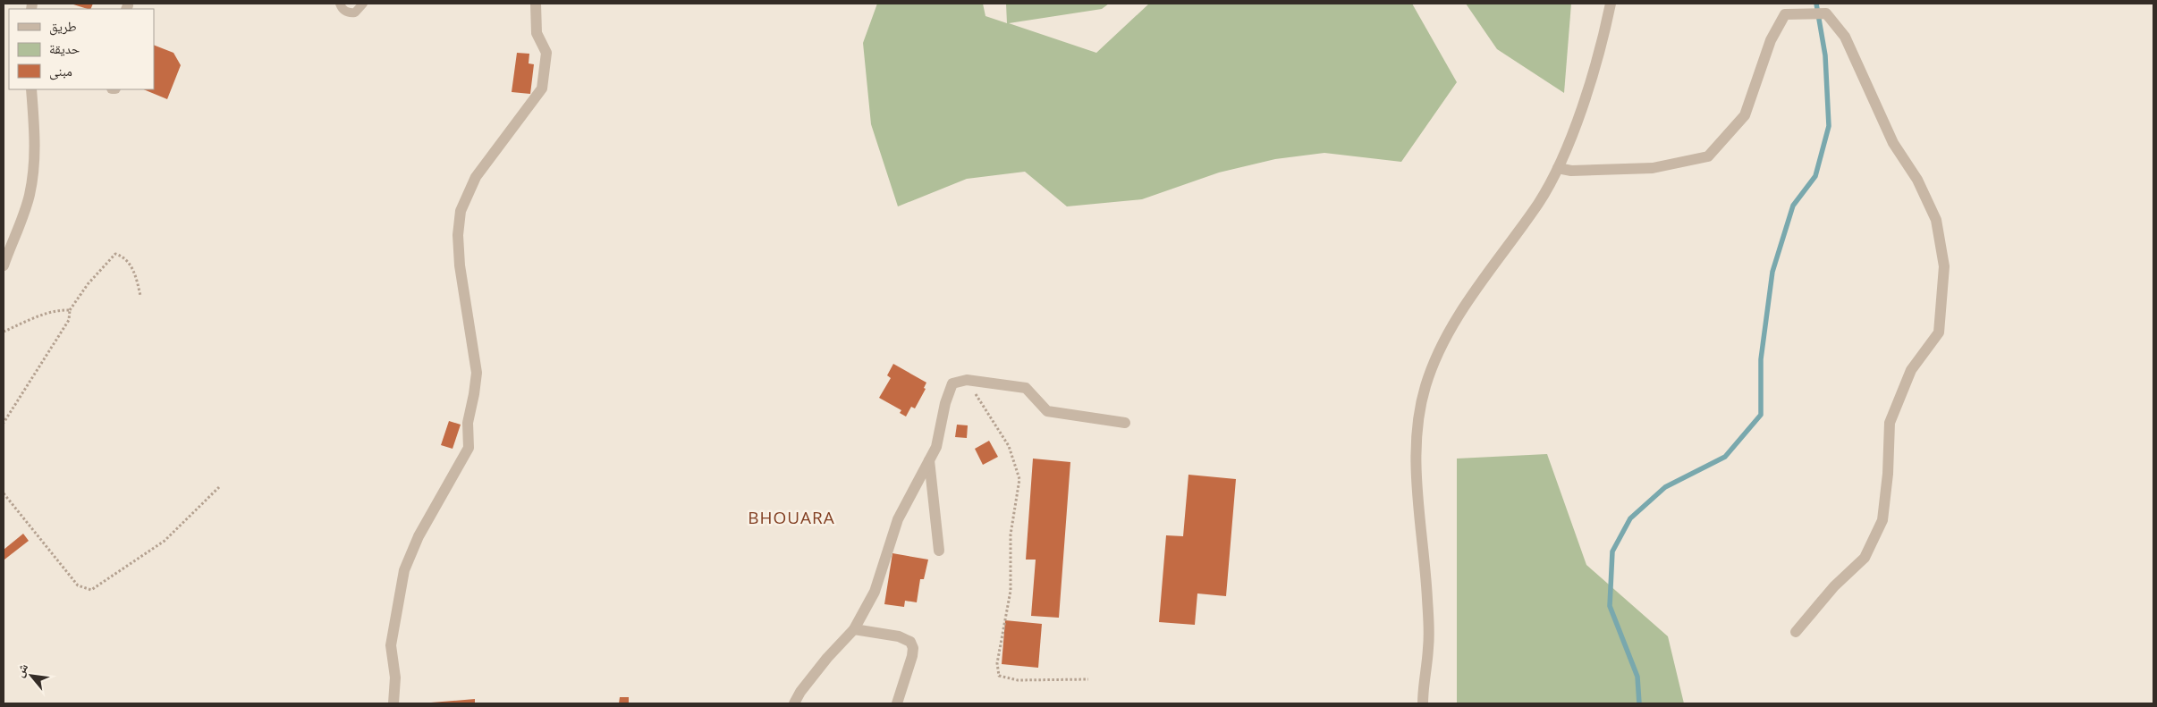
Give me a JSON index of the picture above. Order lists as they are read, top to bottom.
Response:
{
  "districts": ["BHOUARA"],
  "legend": ["طريق", "حديقة", "مبنى"],
  "north": "top left"
}
